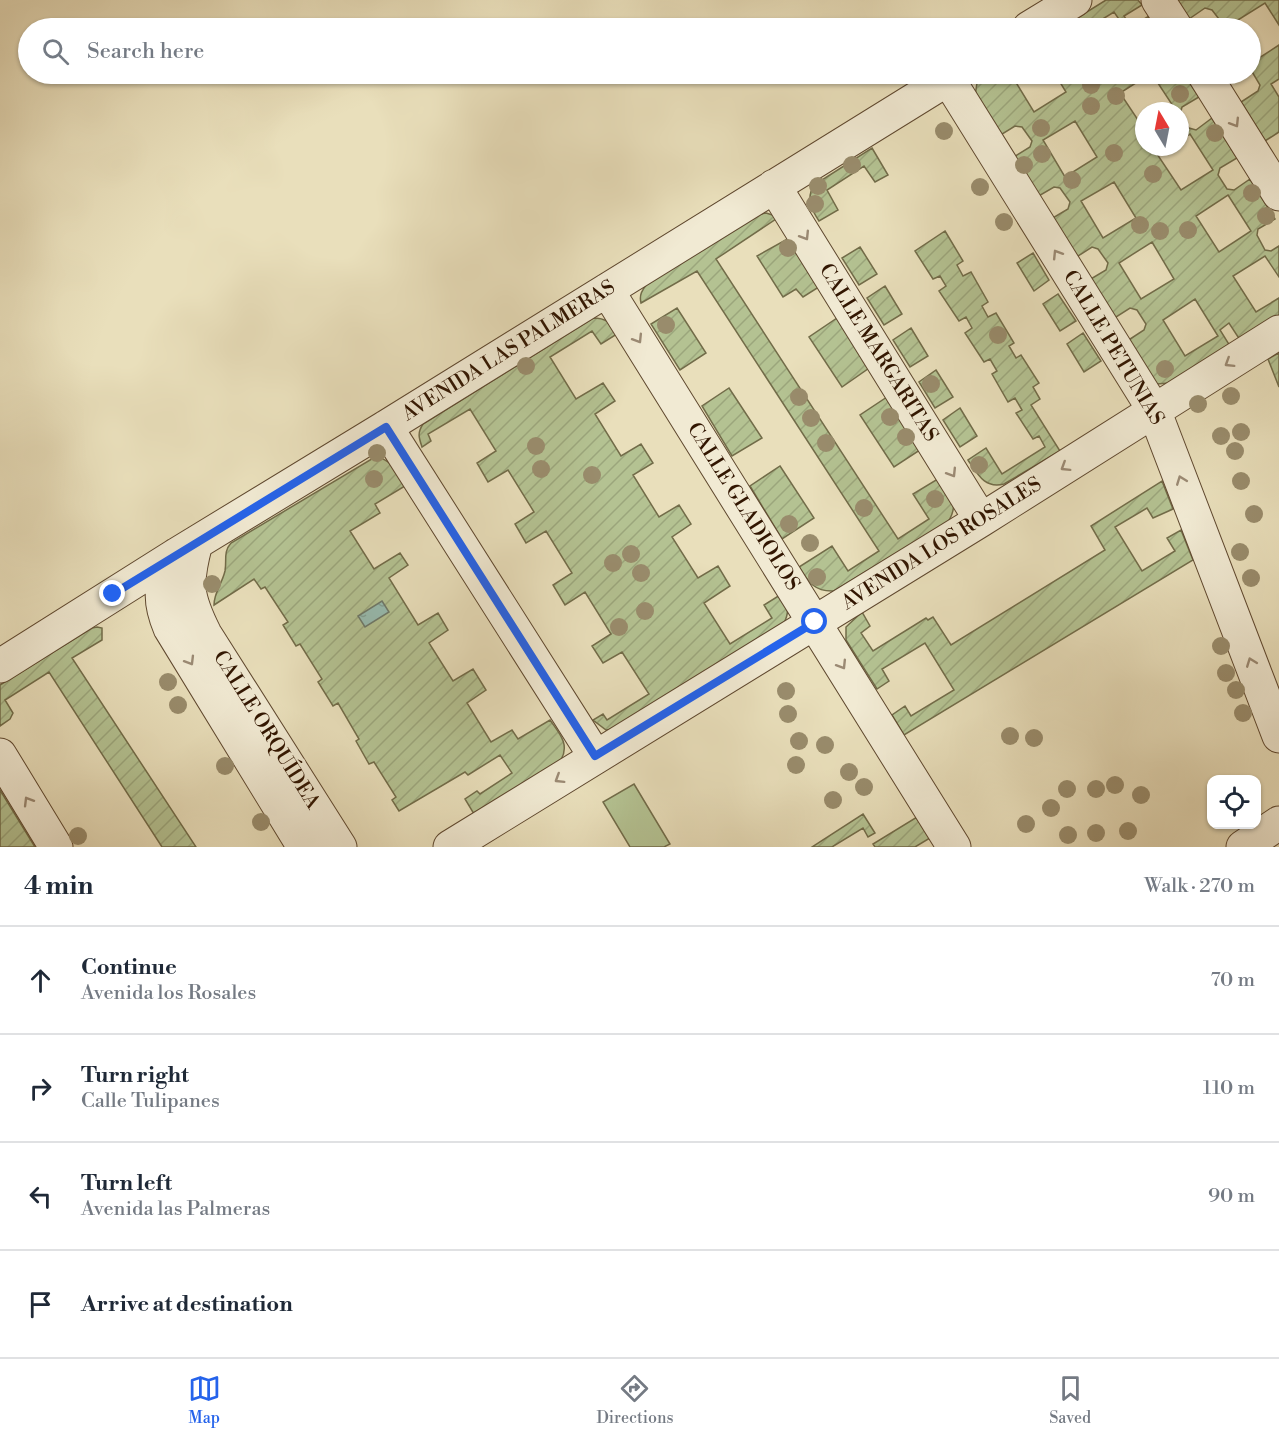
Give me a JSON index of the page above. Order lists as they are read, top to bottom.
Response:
{
  "streets": {
    "street": [
      "CALLE PETUNIAS",
      "AVENIDA LAS PALMERAS",
      "CALLE MARGARITAS",
      "CALLE GLADIOLOS",
      "AVENIDA LOS ROSALES",
      "CALLE ORQUÍDEA"
    ]
  },
  "crossings": [
    ["CALLE PETUNIAS", "AVENIDA LOS ROSALES"],
    ["AVENIDA LAS PALMERAS", "CALLE MARGARITAS"],
    ["AVENIDA LAS PALMERAS", "CALLE GLADIOLOS"],
    ["CALLE MARGARITAS", "AVENIDA LOS ROSALES"],
    ["CALLE GLADIOLOS", "AVENIDA LOS ROSALES"]
  ],
  "one_way": ["CALLE PETUNIAS", "CALLE MARGARITAS", "AVENIDA LOS ROSALES"],
  "north": "top",
  "page": {
    "search": "Search here",
    "heading": ["4 min", "Walk · 270 m"],
    "list": [
      ["Continue", "Avenida los Rosales", "70 m"],
      ["Turn right", "Calle Tulipanes", "110 m"],
      ["Turn left", "Avenida las Palmeras", "90 m"],
      "Arrive at destination"
    ],
    "nav": ["Map", "Directions", "Saved"]
  }
}
